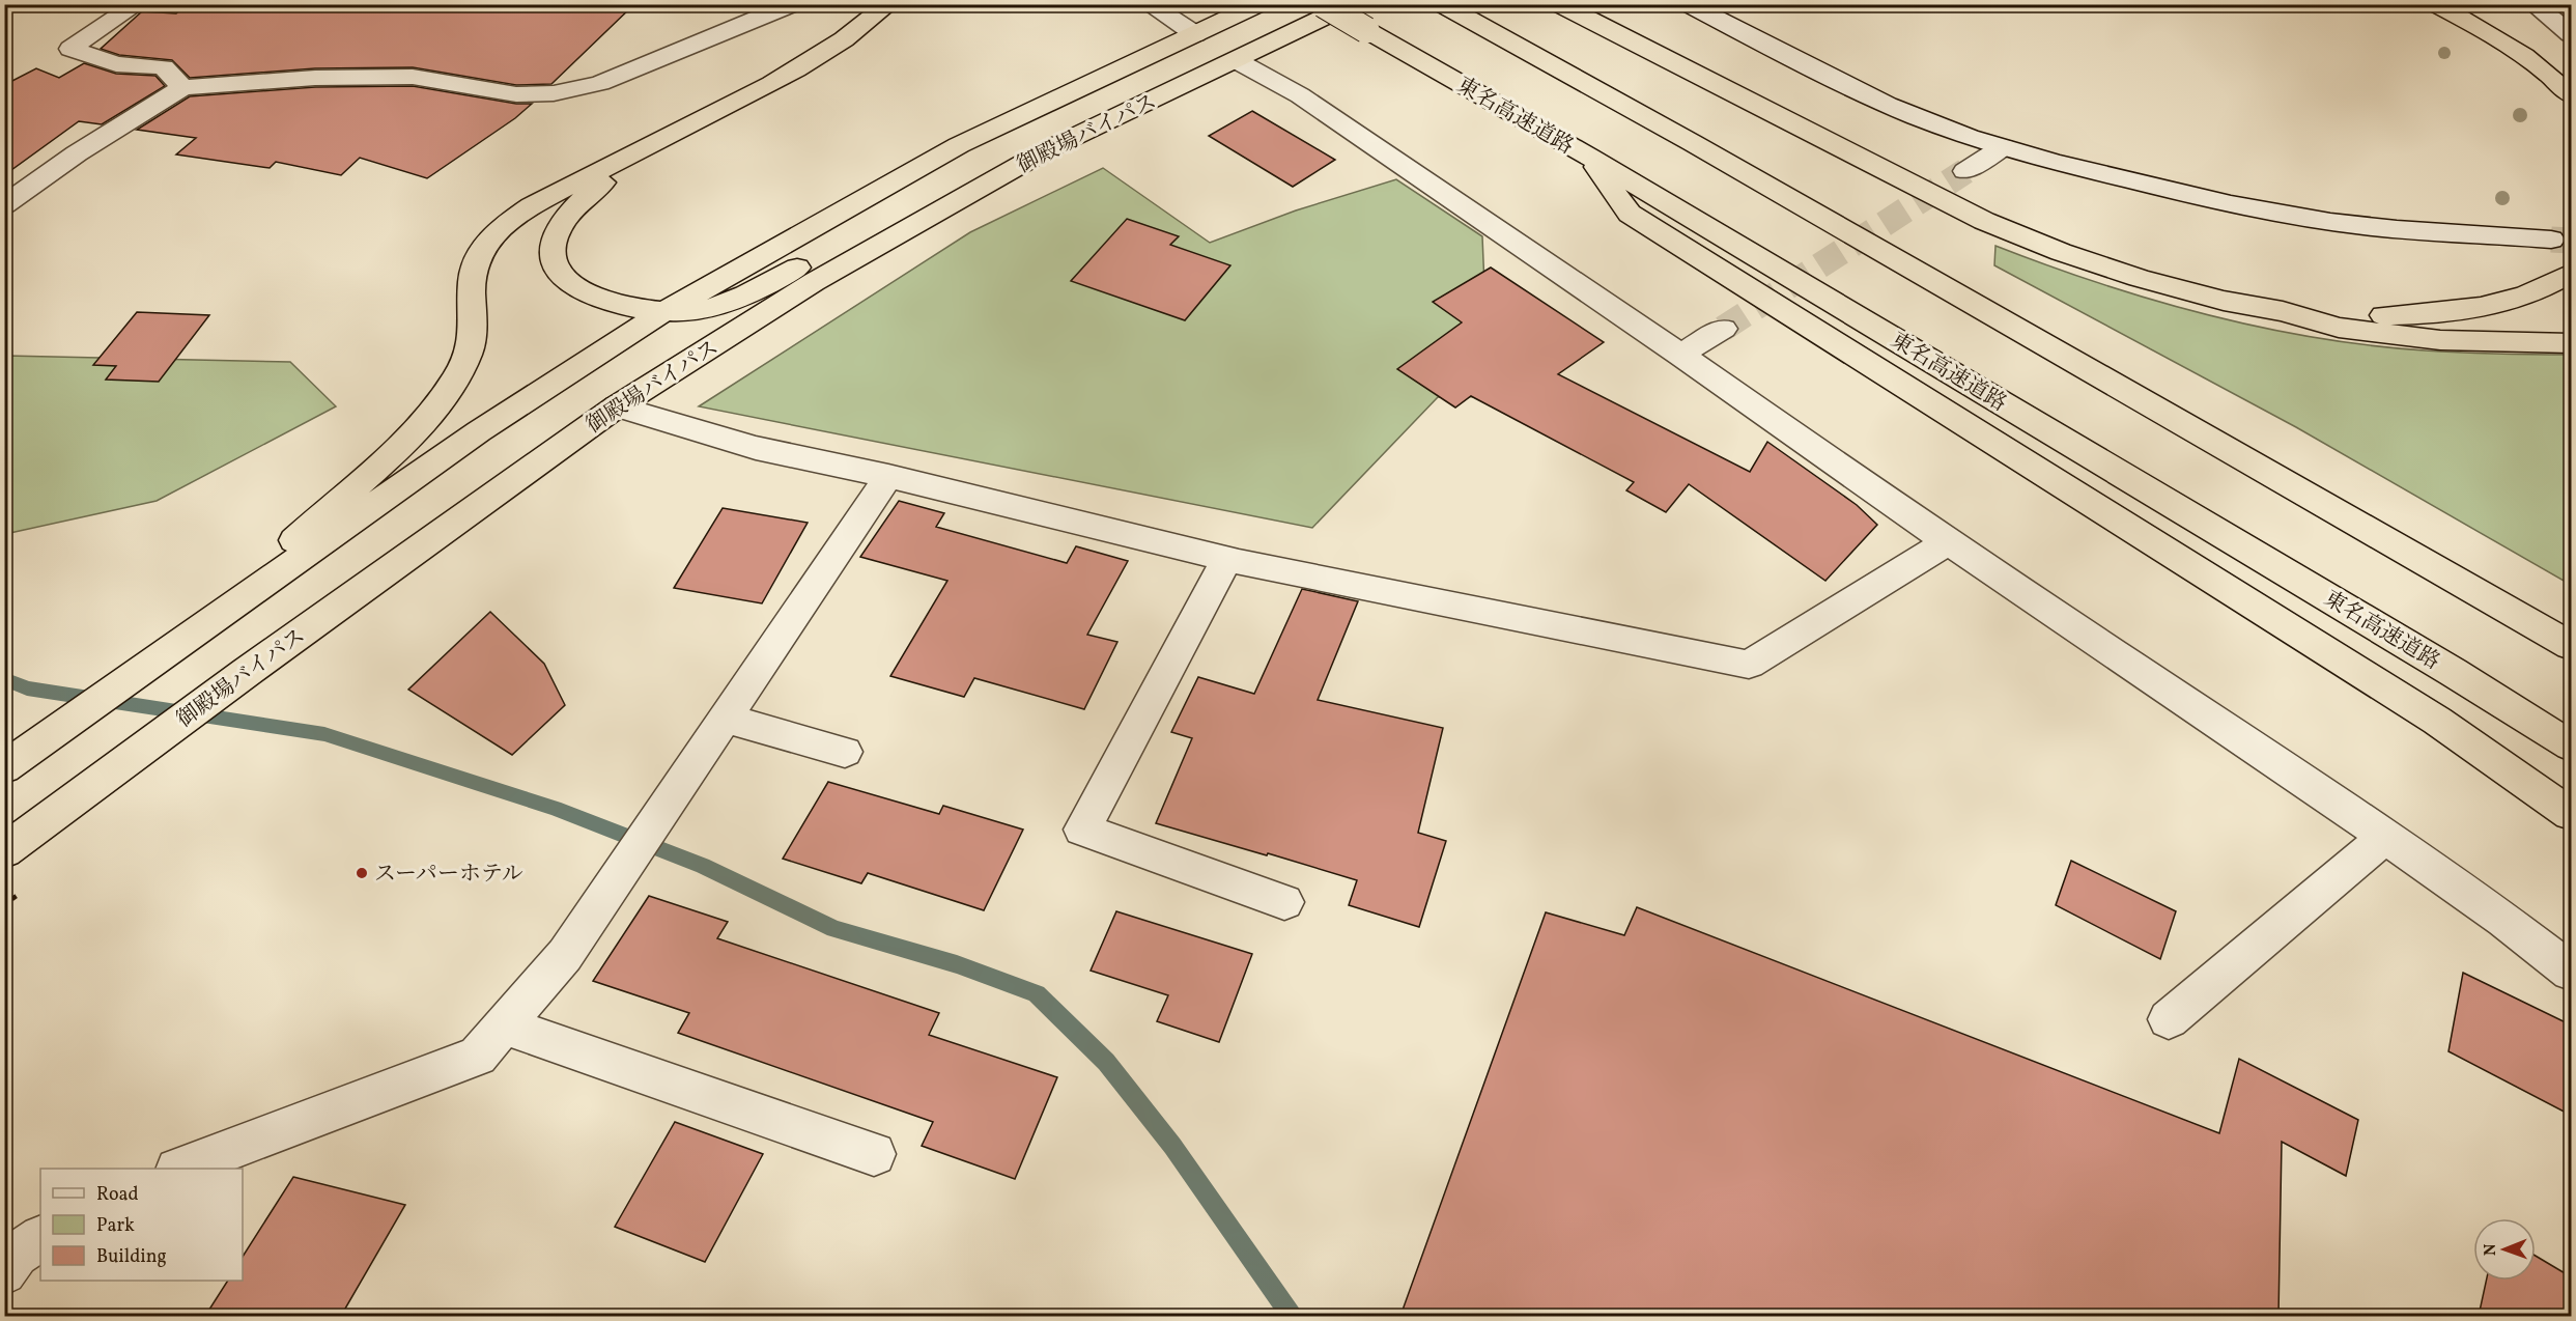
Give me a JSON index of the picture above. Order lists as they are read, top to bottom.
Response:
{
  "streets": {
    "highway": ["東名高速道路", "御殿場バイパス"]
  },
  "places": ["スーパーホテル"],
  "legend": ["Road", "Park", "Building"],
  "north": "left"
}
